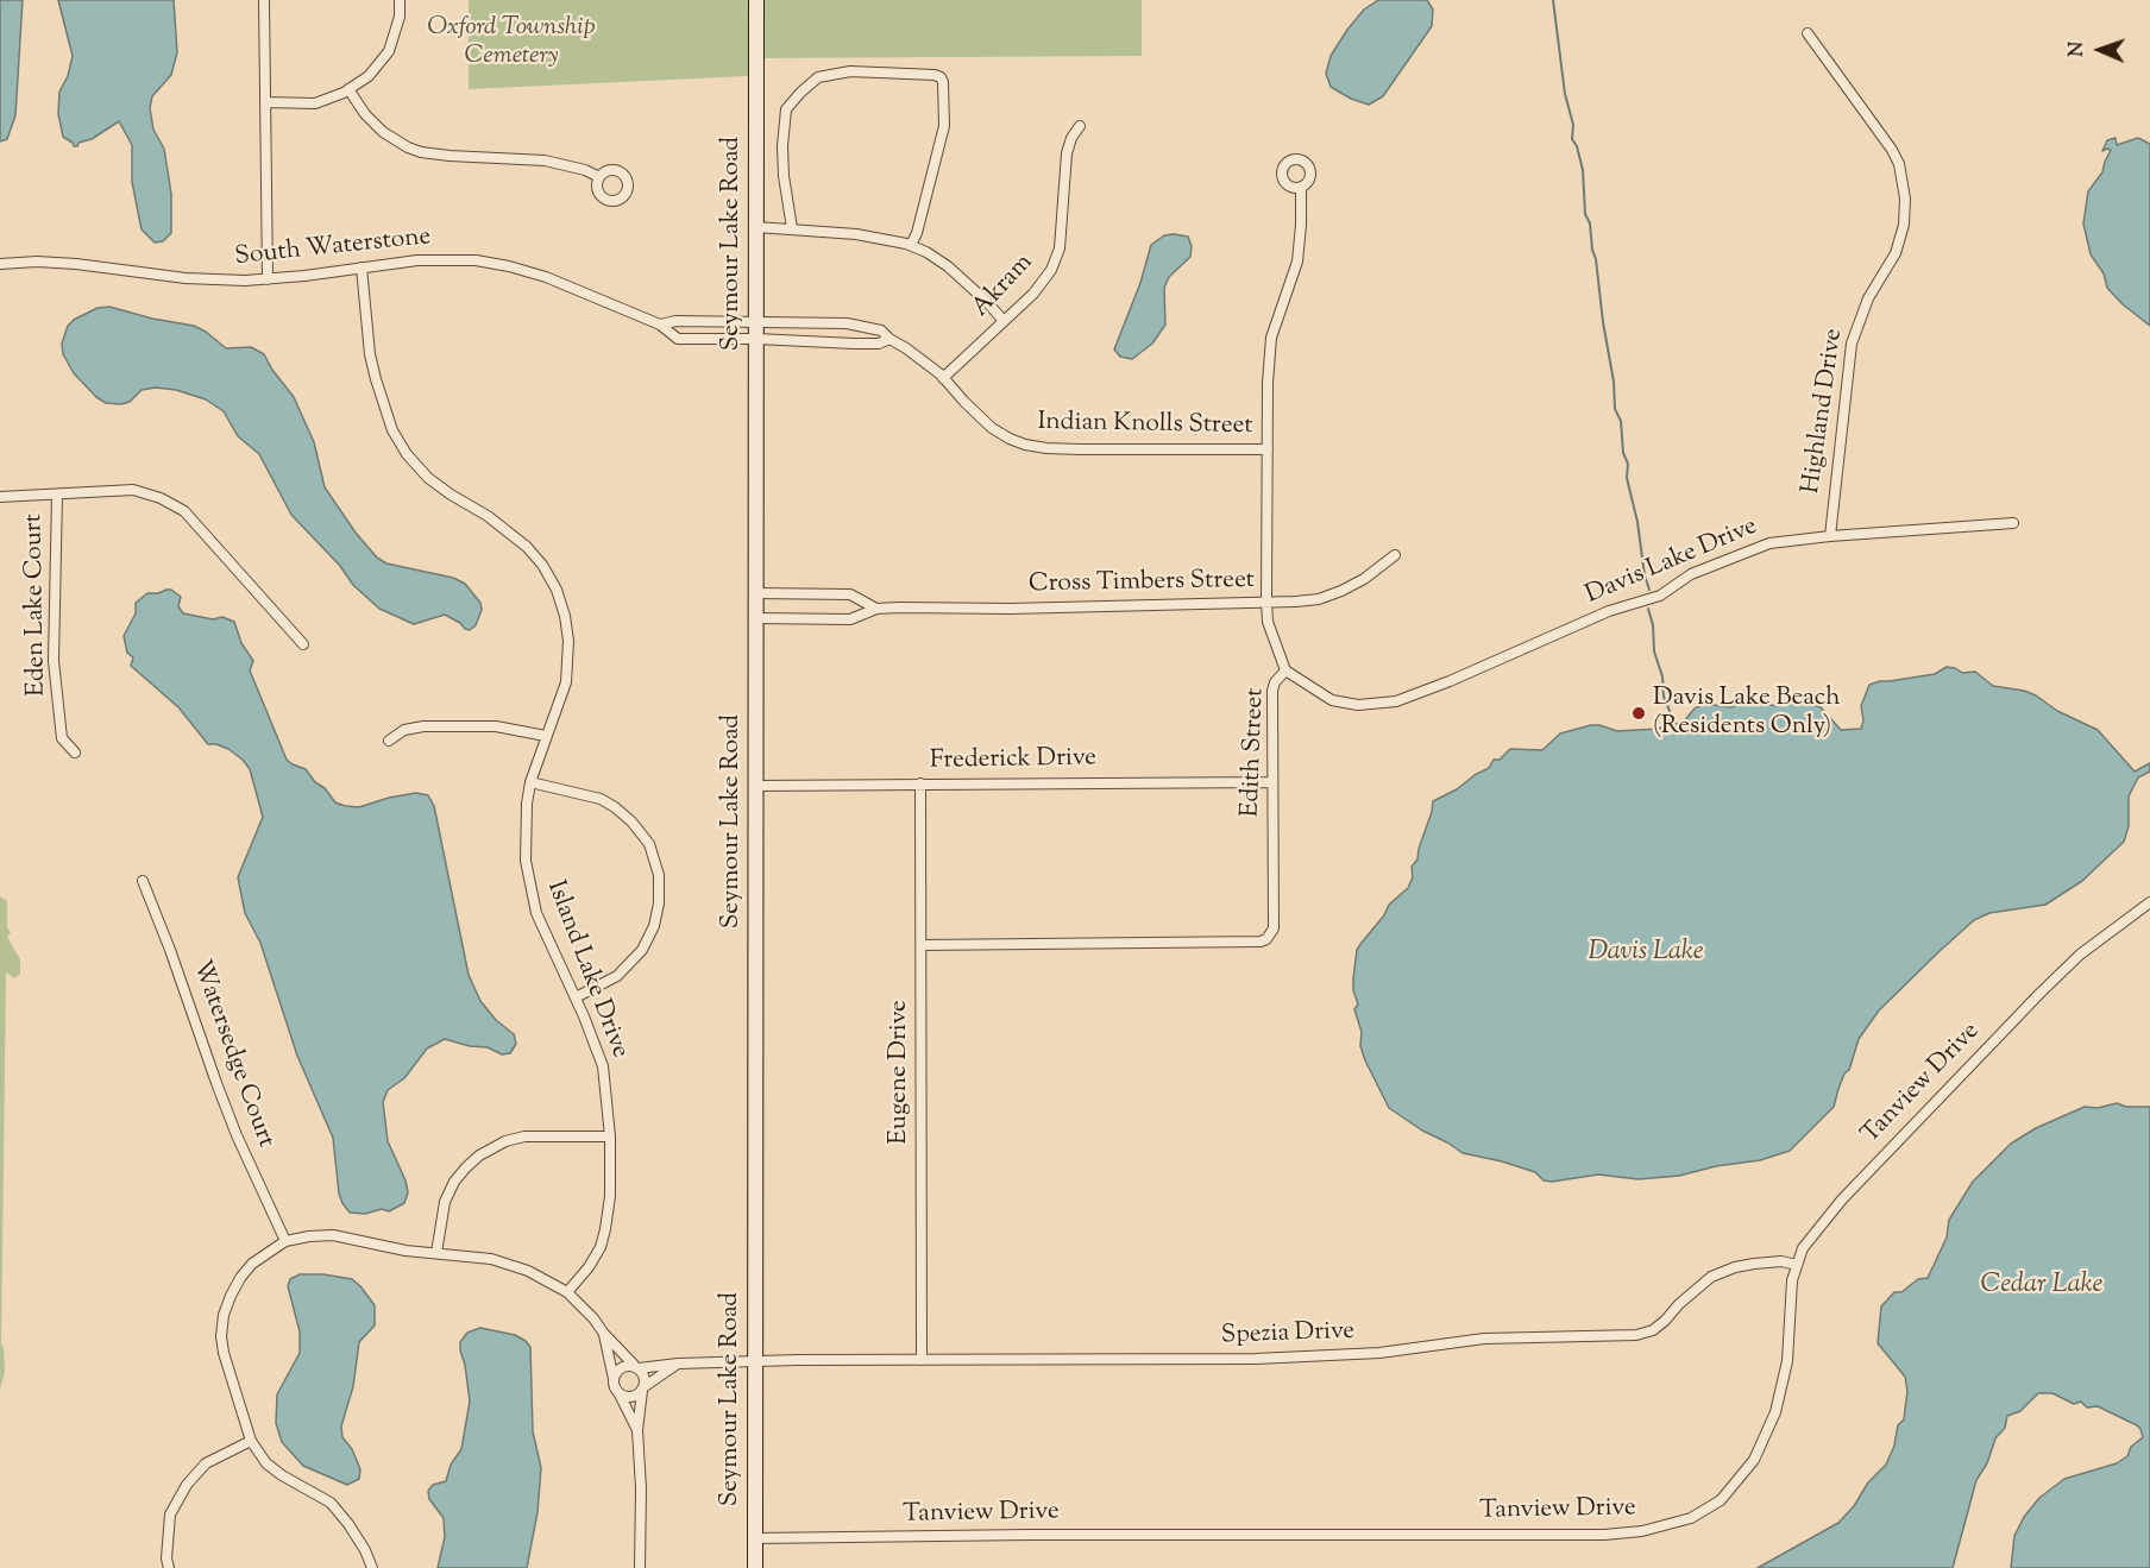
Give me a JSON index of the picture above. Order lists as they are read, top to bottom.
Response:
{
  "streets": {
    "street": [
      "Seymour Lake Road",
      "South Waterstone",
      "Akram",
      "Highland Drive",
      "Indian Knolls Street",
      "Davis Lake Drive",
      "Cross Timbers Street",
      "Eden Lake Court",
      "Edith Street",
      "Frederick Drive",
      "Island Lake Drive",
      "Watersedge Court",
      "Eugene Drive",
      "Tanview Drive",
      "Spezia Drive"
    ]
  },
  "crossings": [
    ["Seymour Lake Road", "South Waterstone"],
    ["Seymour Lake Road", "Indian Knolls Street"],
    ["Seymour Lake Road", "Cross Timbers Street"],
    ["Seymour Lake Road", "Frederick Drive"],
    ["Seymour Lake Road", "Tanview Drive"],
    ["Seymour Lake Road", "Spezia Drive"],
    ["South Waterstone", "Indian Knolls Street"],
    ["South Waterstone", "Island Lake Drive"],
    ["Akram", "Indian Knolls Street"],
    ["Highland Drive", "Davis Lake Drive"],
    ["Indian Knolls Street", "Edith Street"],
    ["Davis Lake Drive", "Edith Street"],
    ["Cross Timbers Street", "Edith Street"],
    ["Edith Street", "Frederick Drive"],
    ["Edith Street", "Eugene Drive"],
    ["Frederick Drive", "Eugene Drive"],
    ["Eugene Drive", "Spezia Drive"],
    ["Tanview Drive", "Spezia Drive"]
  ],
  "water": ["Davis Lake", "Cedar Lake"],
  "parks": ["Oxford Township Cemetery"],
  "places": ["Davis Lake Beach (Residents Only)"],
  "north": "left"
}
